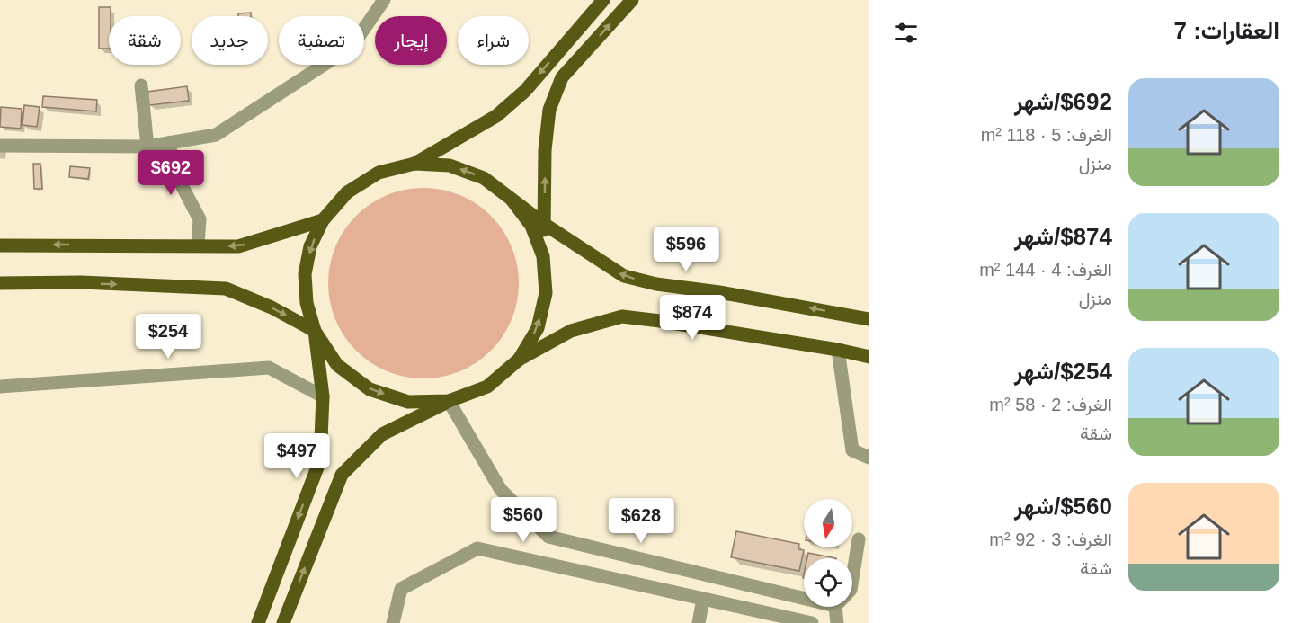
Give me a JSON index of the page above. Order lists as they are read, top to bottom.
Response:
{
  "north": "bottom",
  "page": {
    "heading": "العقارات: 7",
    "chip": [
      "شراء",
      "إيجار",
      "تصفية",
      "جديد",
      "شقة"
    ],
    "list": [
      {
        "name": "$692/شهر",
        "note": "الغرف: 5 · 118 m² · منزل"
      },
      {
        "name": "$874/شهر",
        "note": "الغرف: 4 · 144 m² · منزل"
      },
      {
        "name": "$254/شهر",
        "note": "الغرف: 2 · 58 m² · شقة"
      },
      {
        "name": "$560/شهر",
        "note": "الغرف: 3 · 92 m² · شقة"
      }
    ],
    "price": [
      "$692",
      "$596",
      "$874",
      "$254",
      "$497",
      "$560",
      "$628"
    ]
  }
}
